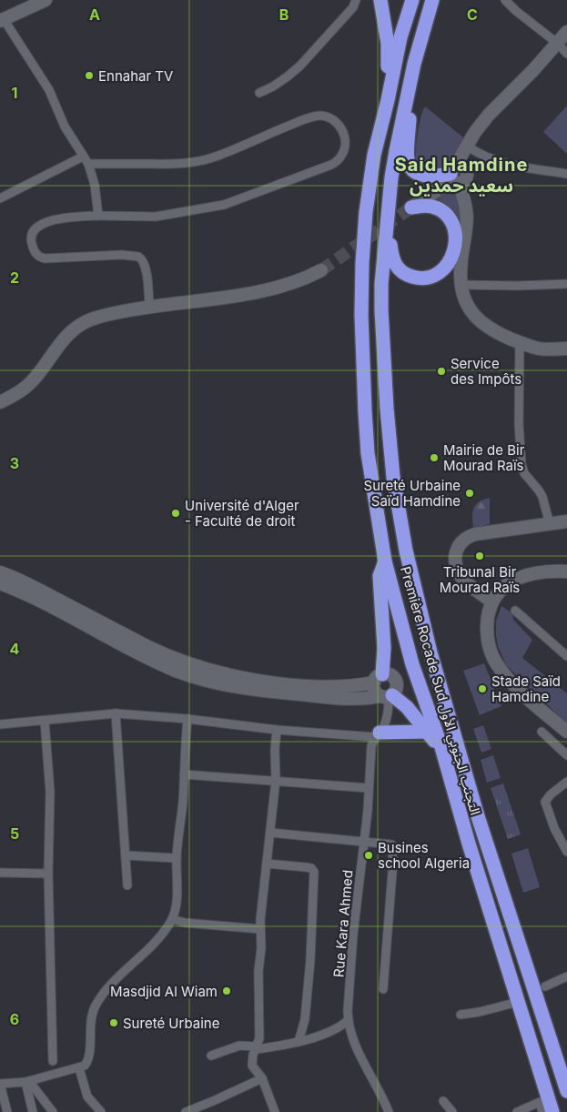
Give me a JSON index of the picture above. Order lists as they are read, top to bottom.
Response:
{
  "streets": {
    "highway": ["Première Rocade Sud التجنب الجنوبي الأول"],
    "street": ["Rue Kara Ahmed"]
  },
  "districts": ["Said Hamdine سعيد حمدين"],
  "places": [
    "Ennahar TV",
    "Service des Impôts",
    "Mairie de Bir Mourad Raïs",
    "Sureté Urbaine Saïd Hamdine",
    "Université d'Alger - Faculté de droit",
    "Tribunal Bir Mourad Raïs",
    "Stade Saïd Hamdine",
    "Busines school Algeria",
    "Masdjid Al Wiam",
    "Sureté Urbaine"
  ],
  "grid": {
    "columns": ["A", "B", "C"],
    "rows": [
      "1",
      "2",
      "3",
      "4",
      "5",
      "6"
    ]
  }
}
